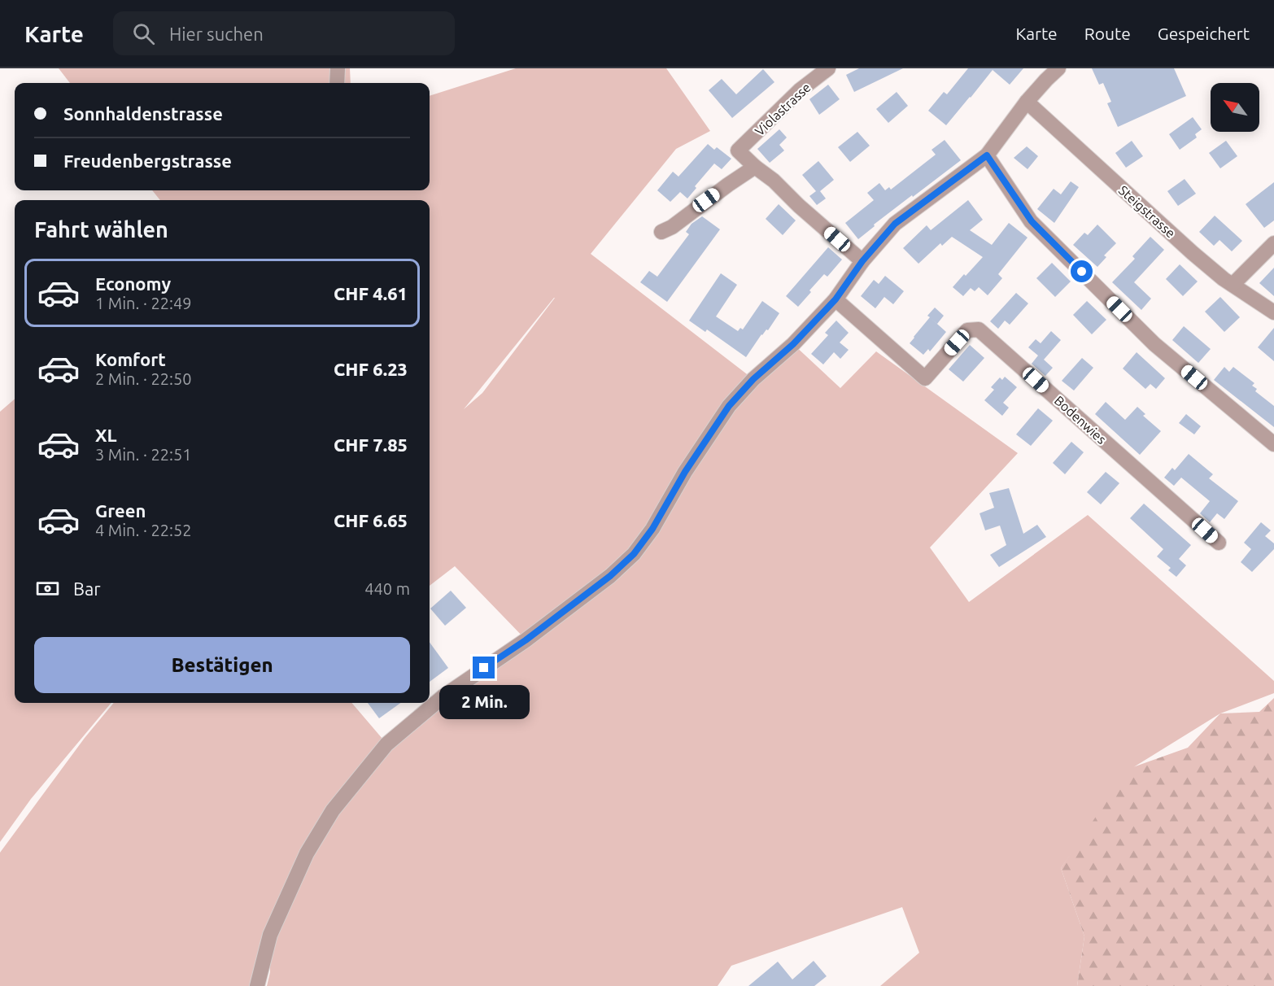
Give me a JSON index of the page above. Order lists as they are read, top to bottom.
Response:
{
  "streets": {
    "street": ["Violastrasse", "Steigstrasse", "Bodenwies"]
  },
  "north": "top left",
  "page": {
    "header": "Karte",
    "search": "Hier suchen",
    "nav": ["Karte", "Route", "Gespeichert"],
    "banner": ["Sonnhaldenstrasse", "Freudenbergstrasse"],
    "heading": "Fahrt wählen",
    "list": [
      {
        "name": "Economy",
        "note": "1 Min. · 22:49",
        "value": "CHF 4.61"
      },
      {
        "name": "Komfort",
        "note": "2 Min. · 22:50",
        "value": "CHF 6.23"
      },
      {
        "name": "XL",
        "note": "3 Min. · 22:51",
        "value": "CHF 7.85"
      },
      {
        "name": "Green",
        "note": "4 Min. · 22:52",
        "value": "CHF 6.65"
      }
    ],
    "pay": ["Bar", "440 m"],
    "buttons": "Bestätigen",
    "bubble": "2 Min."
  }
}
